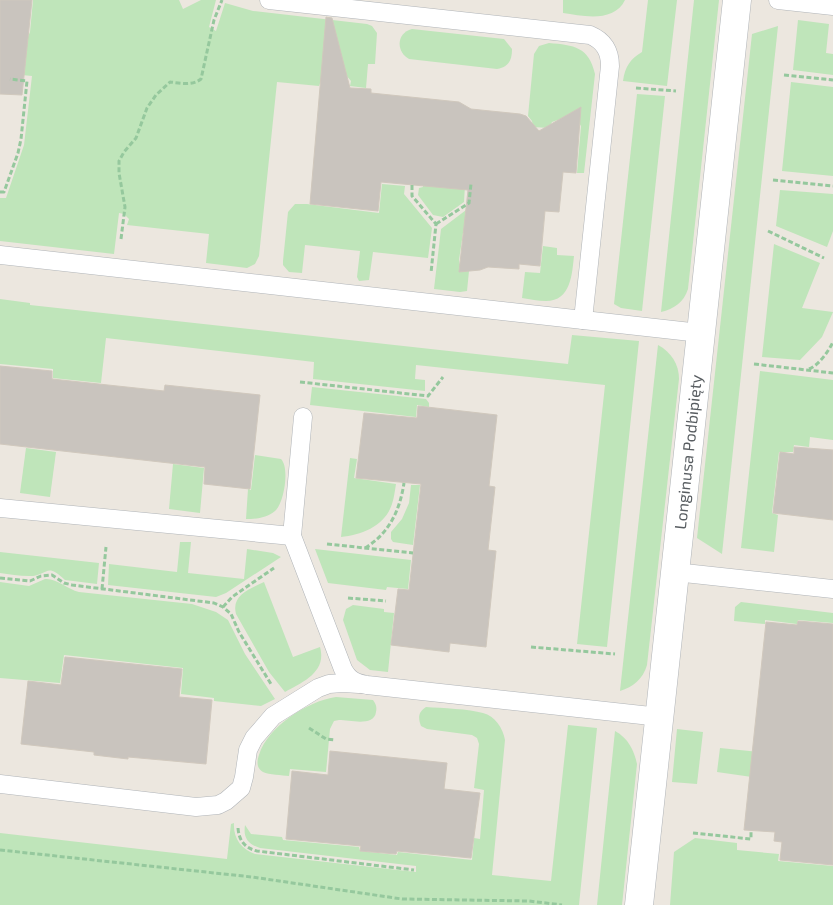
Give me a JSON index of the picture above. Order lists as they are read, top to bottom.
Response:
{
  "streets": {
    "street": ["Longinusa Podbipięty"]
  }
}
